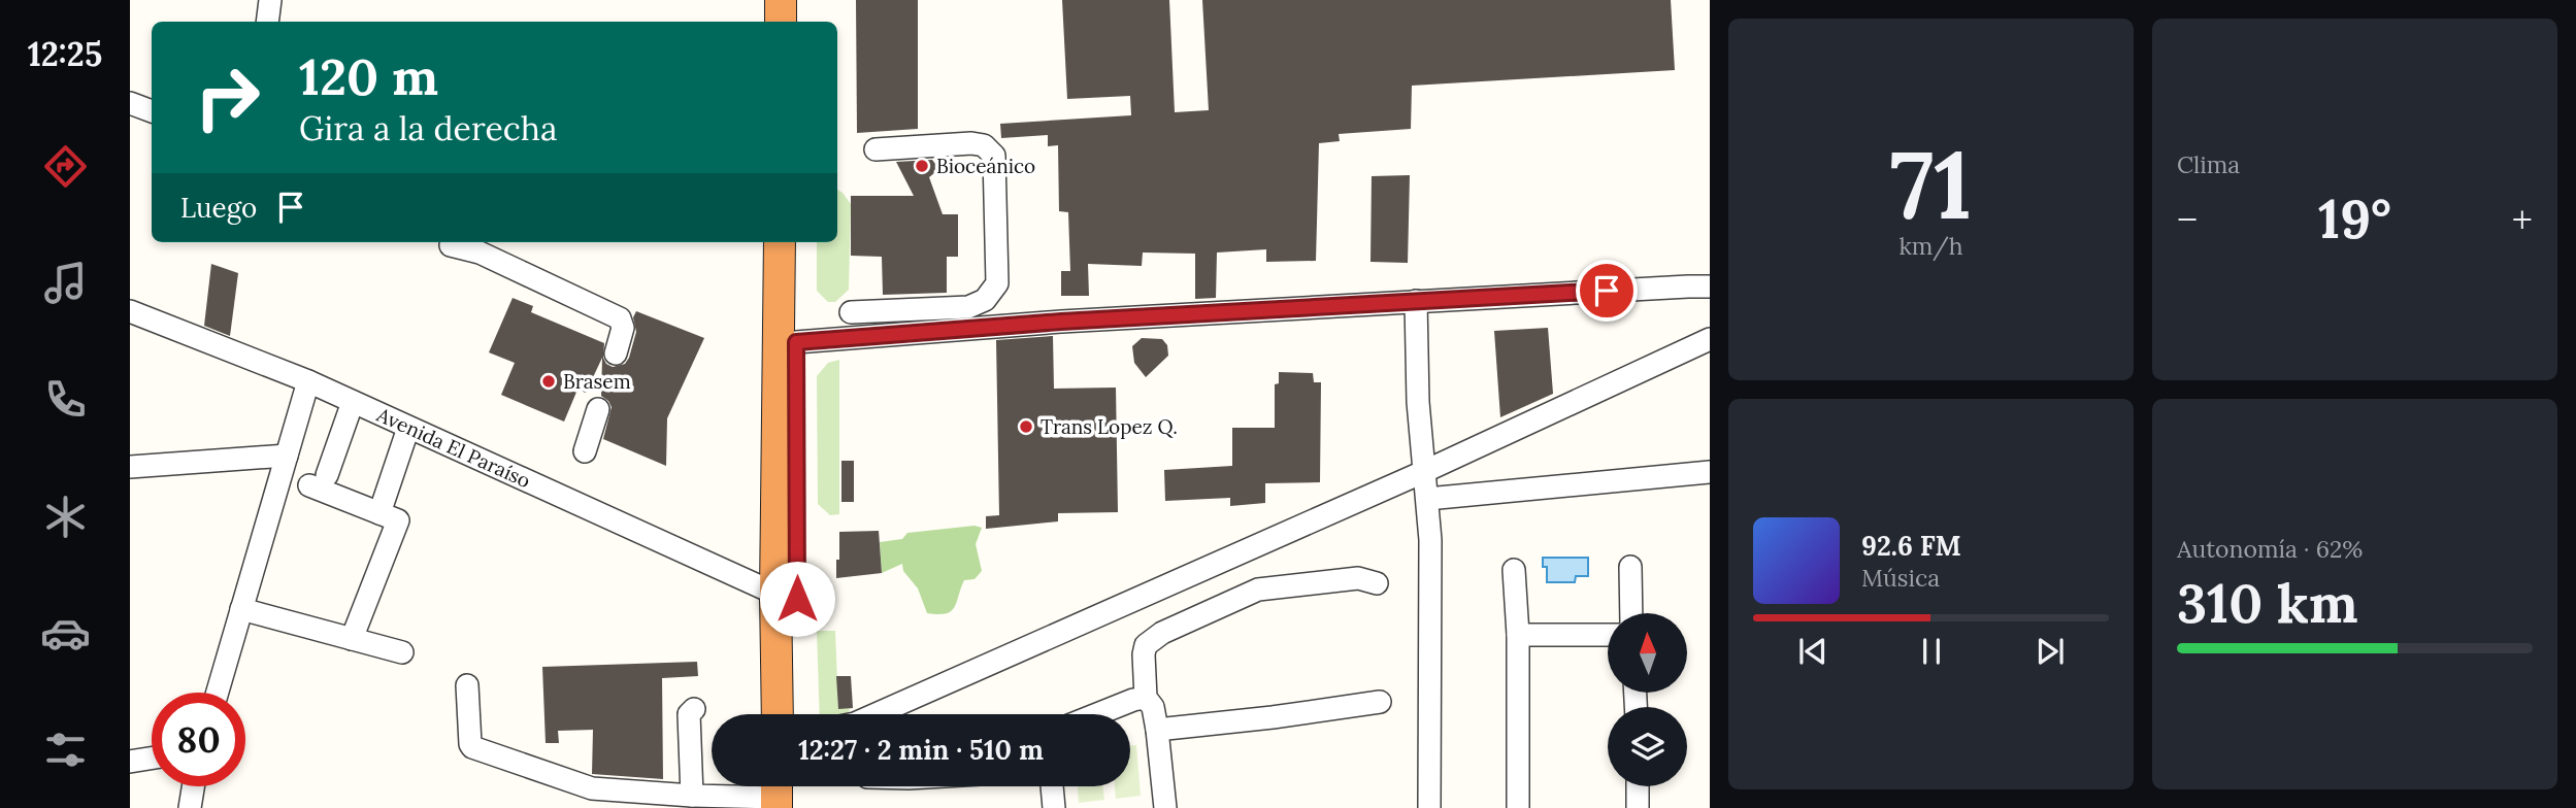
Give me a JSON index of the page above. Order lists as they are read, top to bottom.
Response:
{
  "streets": {
    "street": ["Avenida El Paraíso"]
  },
  "places": ["Bioceánico", "Brasem", "Trans Lopez Q."],
  "north": "top",
  "page": {
    "tabs": "12:25",
    "tile": [
      ["71", "km/h"],
      "Clima",
      ["Autonomía · 62%", "310 km"]
    ],
    "turn": ["120 m", "Gira a la derecha"],
    "then": "Luego",
    "heat": ["−", "19°", "+"],
    "song": ["92.6 FM", "Música"],
    "limit": "80",
    "trip": "12:27 · 2 min · 510 m"
  }
}
